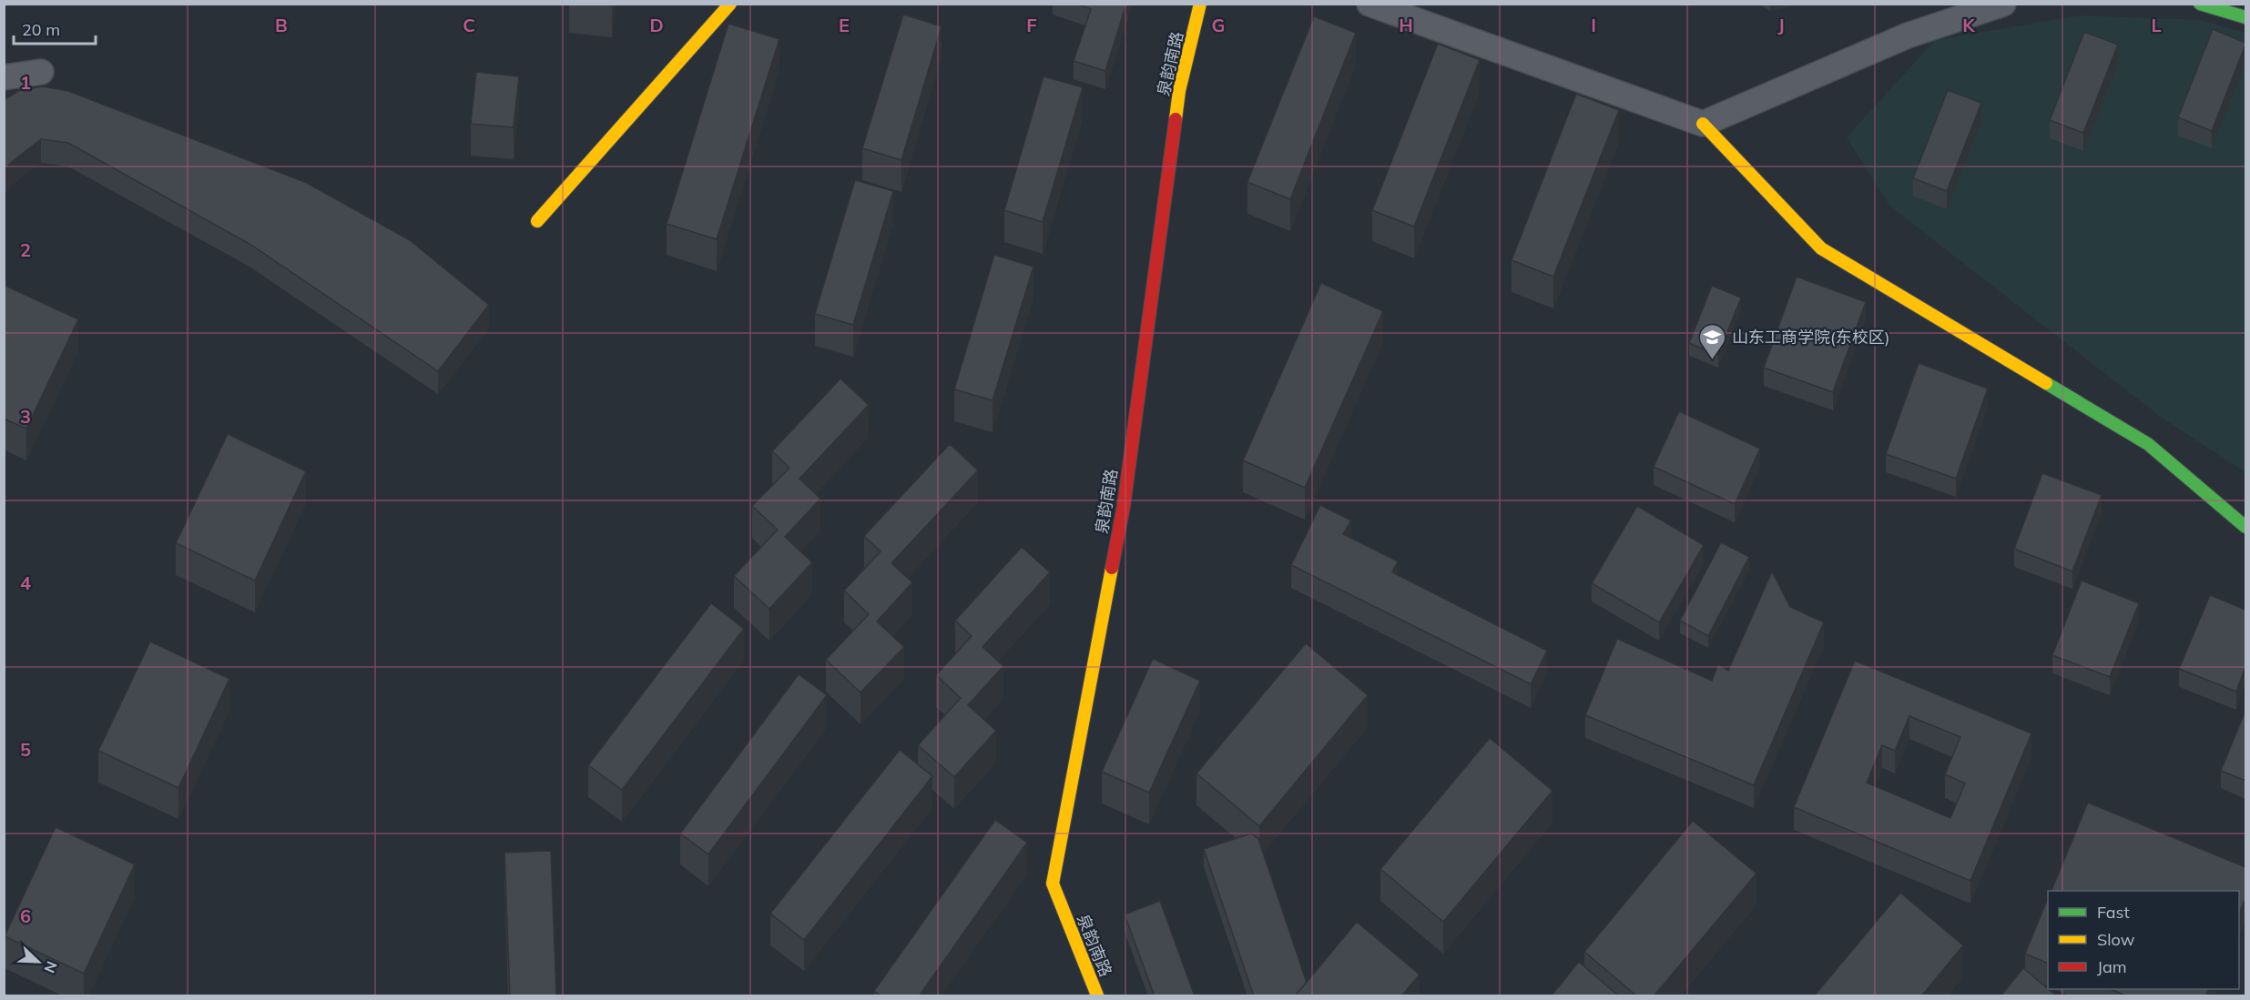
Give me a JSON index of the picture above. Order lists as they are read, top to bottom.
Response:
{
  "streets": {
    "street": ["泉韵南路"]
  },
  "places": {
    "school or university": ["山东工商学院(东校区)"]
  },
  "legend": ["Fast", "Slow", "Jam"],
  "scale_bar": "20 m",
  "north": "bottom right",
  "grid": {
    "columns": [
      "B",
      "C",
      "D",
      "E",
      "F",
      "G",
      "H",
      "I",
      "J",
      "K",
      "L"
    ],
    "rows": [
      "1",
      "2",
      "3",
      "4",
      "5",
      "6"
    ]
  }
}
